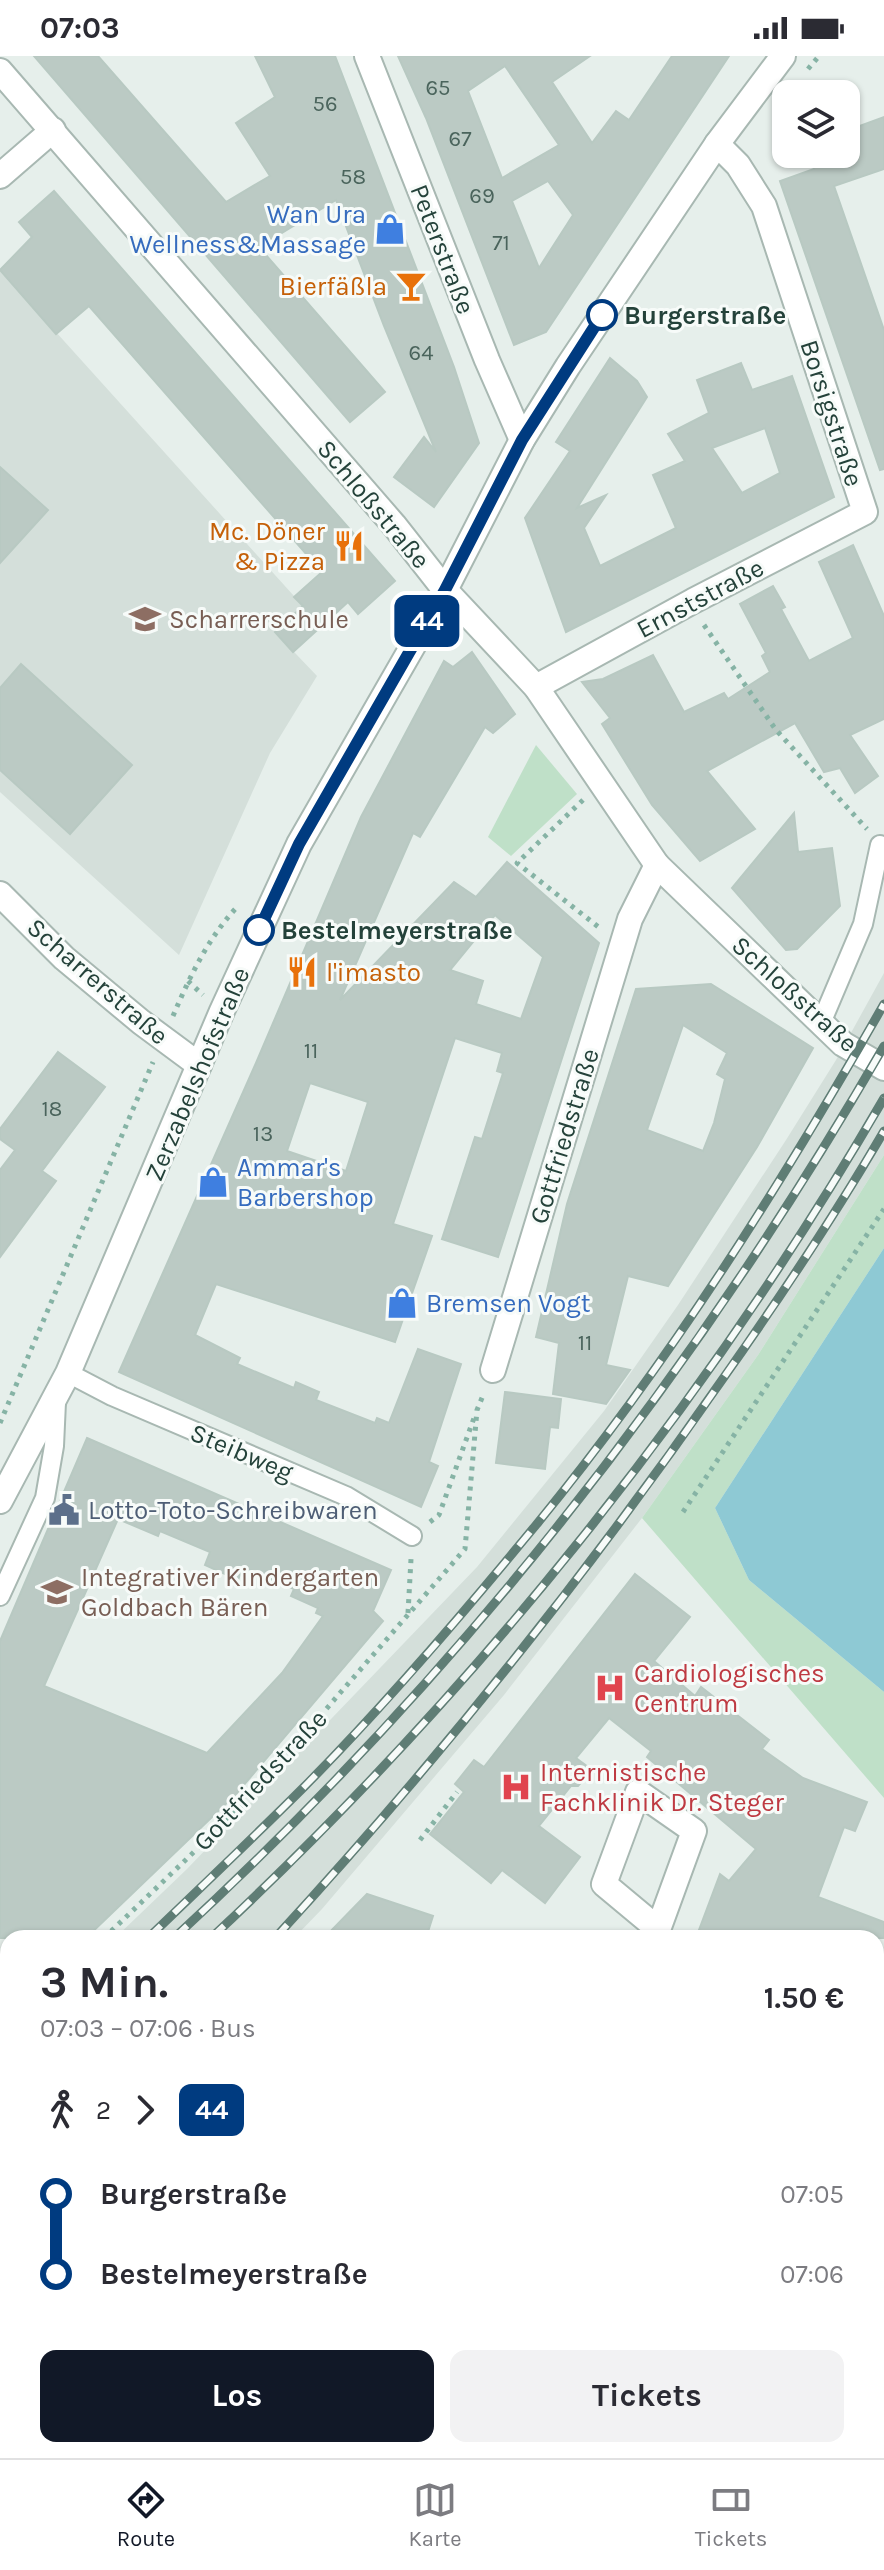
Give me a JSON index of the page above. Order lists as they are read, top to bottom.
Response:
{
  "streets": {
    "street": [
      "Peterstraße",
      "Borsigstraße",
      "Schloßstraße",
      "Ernststraße",
      "Scharrerstraße",
      "Zerzabelshofstraße",
      "Gottfriedstraße"
    ],
    "lane": ["Steibweg"]
  },
  "crossings": [
    ["Borsigstraße", "Ernststraße"],
    ["Schloßstraße", "Ernststraße"],
    ["Schloßstraße", "Zerzabelshofstraße"],
    ["Schloßstraße", "Gottfriedstraße"],
    ["Scharrerstraße", "Zerzabelshofstraße"],
    ["Zerzabelshofstraße", "Steibweg"],
    ["Gottfriedstraße", "Steibweg"]
  ],
  "places": {
    "shop": ["Wan Ura Wellness&Massage", "Ammar's Barbershop", "Bremsen Vogt"],
    "bar": ["Bierfäßla"],
    "other": ["Burgerstraße", "Bestelmeyerstraße"],
    "restaurant": ["Mc. Döner & Pizza", "l'imasto"],
    "school or university": ["Scharrerschule", "Integrativer Kindergarten Goldbach Bären"],
    "public building": ["Lotto-Toto-Schreibwaren"],
    "hospital": ["Cardiologisches Centrum", "Internistische Fachklinik Dr. Steger"]
  },
  "lines": ["bus line 44"],
  "house_numbers": [
    "65",
    "56",
    "67",
    "58",
    "69",
    "71",
    "64",
    "11",
    "18",
    "13",
    "11"
  ],
  "page": {
    "status": "07:03",
    "on_map": "44",
    "heading": ["3 Min.", "07:03 – 07:06 · Bus", "1.50 €"],
    "legs": ["2", "44"],
    "list": [
      {
        "name": "Burgerstraße",
        "value": "07:05"
      },
      {
        "name": "Bestelmeyerstraße",
        "value": "07:06"
      }
    ],
    "buttons": ["Los", "Tickets"],
    "tabs": ["Route", "Karte", "Tickets"]
  }
}
